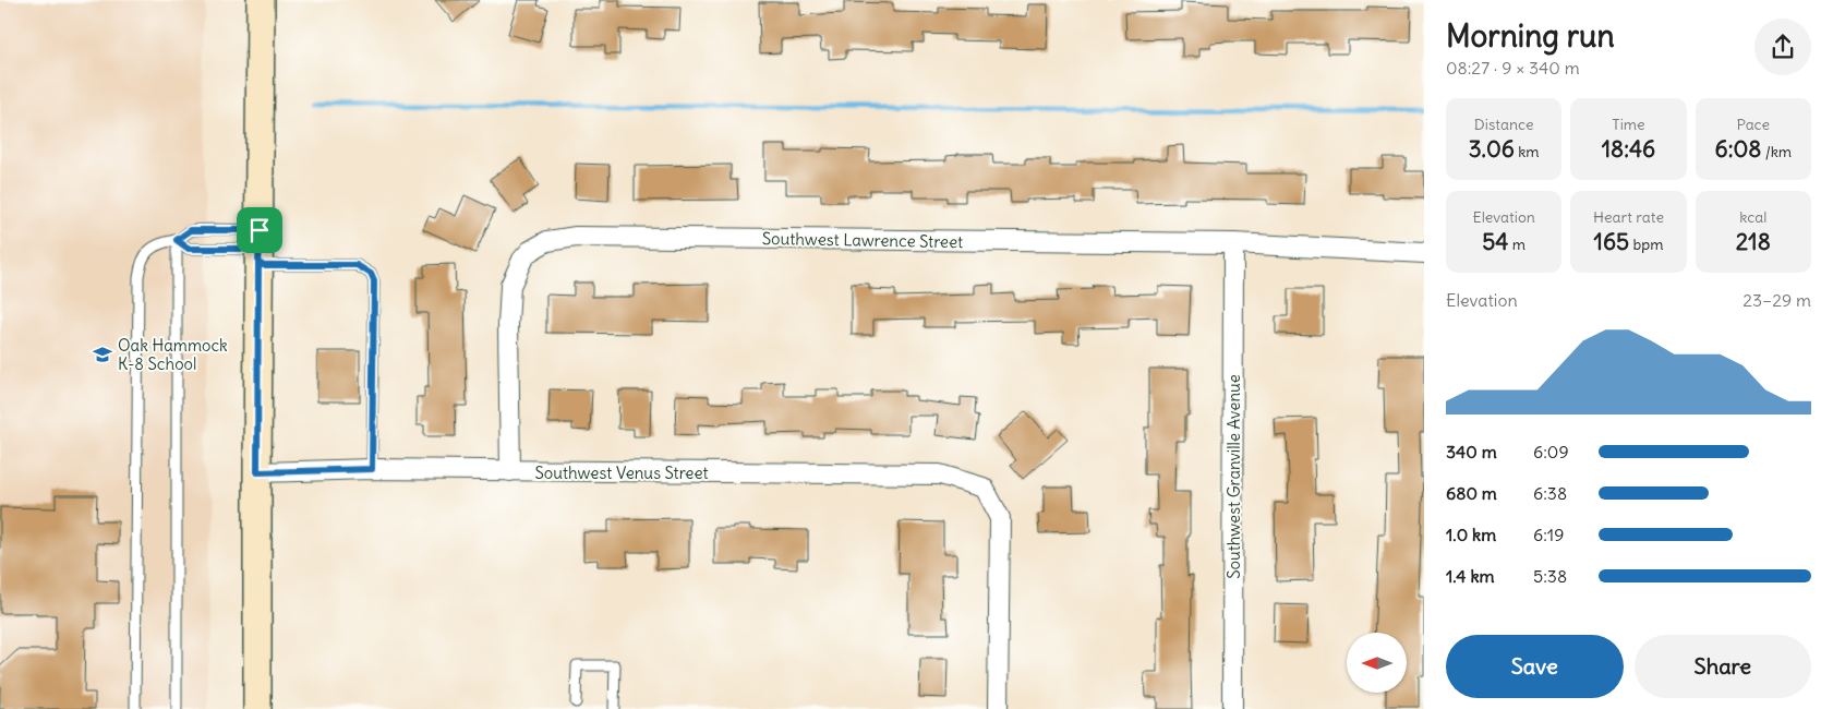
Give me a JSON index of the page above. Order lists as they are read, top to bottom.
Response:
{
  "streets": {
    "street": ["Southwest Lawrence Street", "Southwest Venus Street", "Southwest Granville Avenue"]
  },
  "crossings": [
    ["Southwest Lawrence Street", "Southwest Venus Street"],
    ["Southwest Lawrence Street", "Southwest Granville Avenue"]
  ],
  "places": {
    "school or university": ["Oak Hammock K-8 School"]
  },
  "north": "left",
  "page": {
    "heading": ["Morning run", "08:27 · 9 × 340 m"],
    "stats": [
      ["Distance", "3.06 km"],
      ["Time", "18:46"],
      ["Pace", "6:08 /km"],
      ["Elevation", "54 m"],
      ["Heart rate", "165 bpm"],
      ["kcal", "218"]
    ],
    "chart": ["Elevation", "23–29 m"],
    "list": [
      {
        "name": "340 m",
        "note": "6:09"
      },
      {
        "name": "680 m",
        "note": "6:38"
      },
      {
        "name": "1.0 km",
        "note": "6:19"
      },
      {
        "name": "1.4 km",
        "note": "5:38"
      }
    ],
    "buttons": ["Save", "Share"]
  }
}
